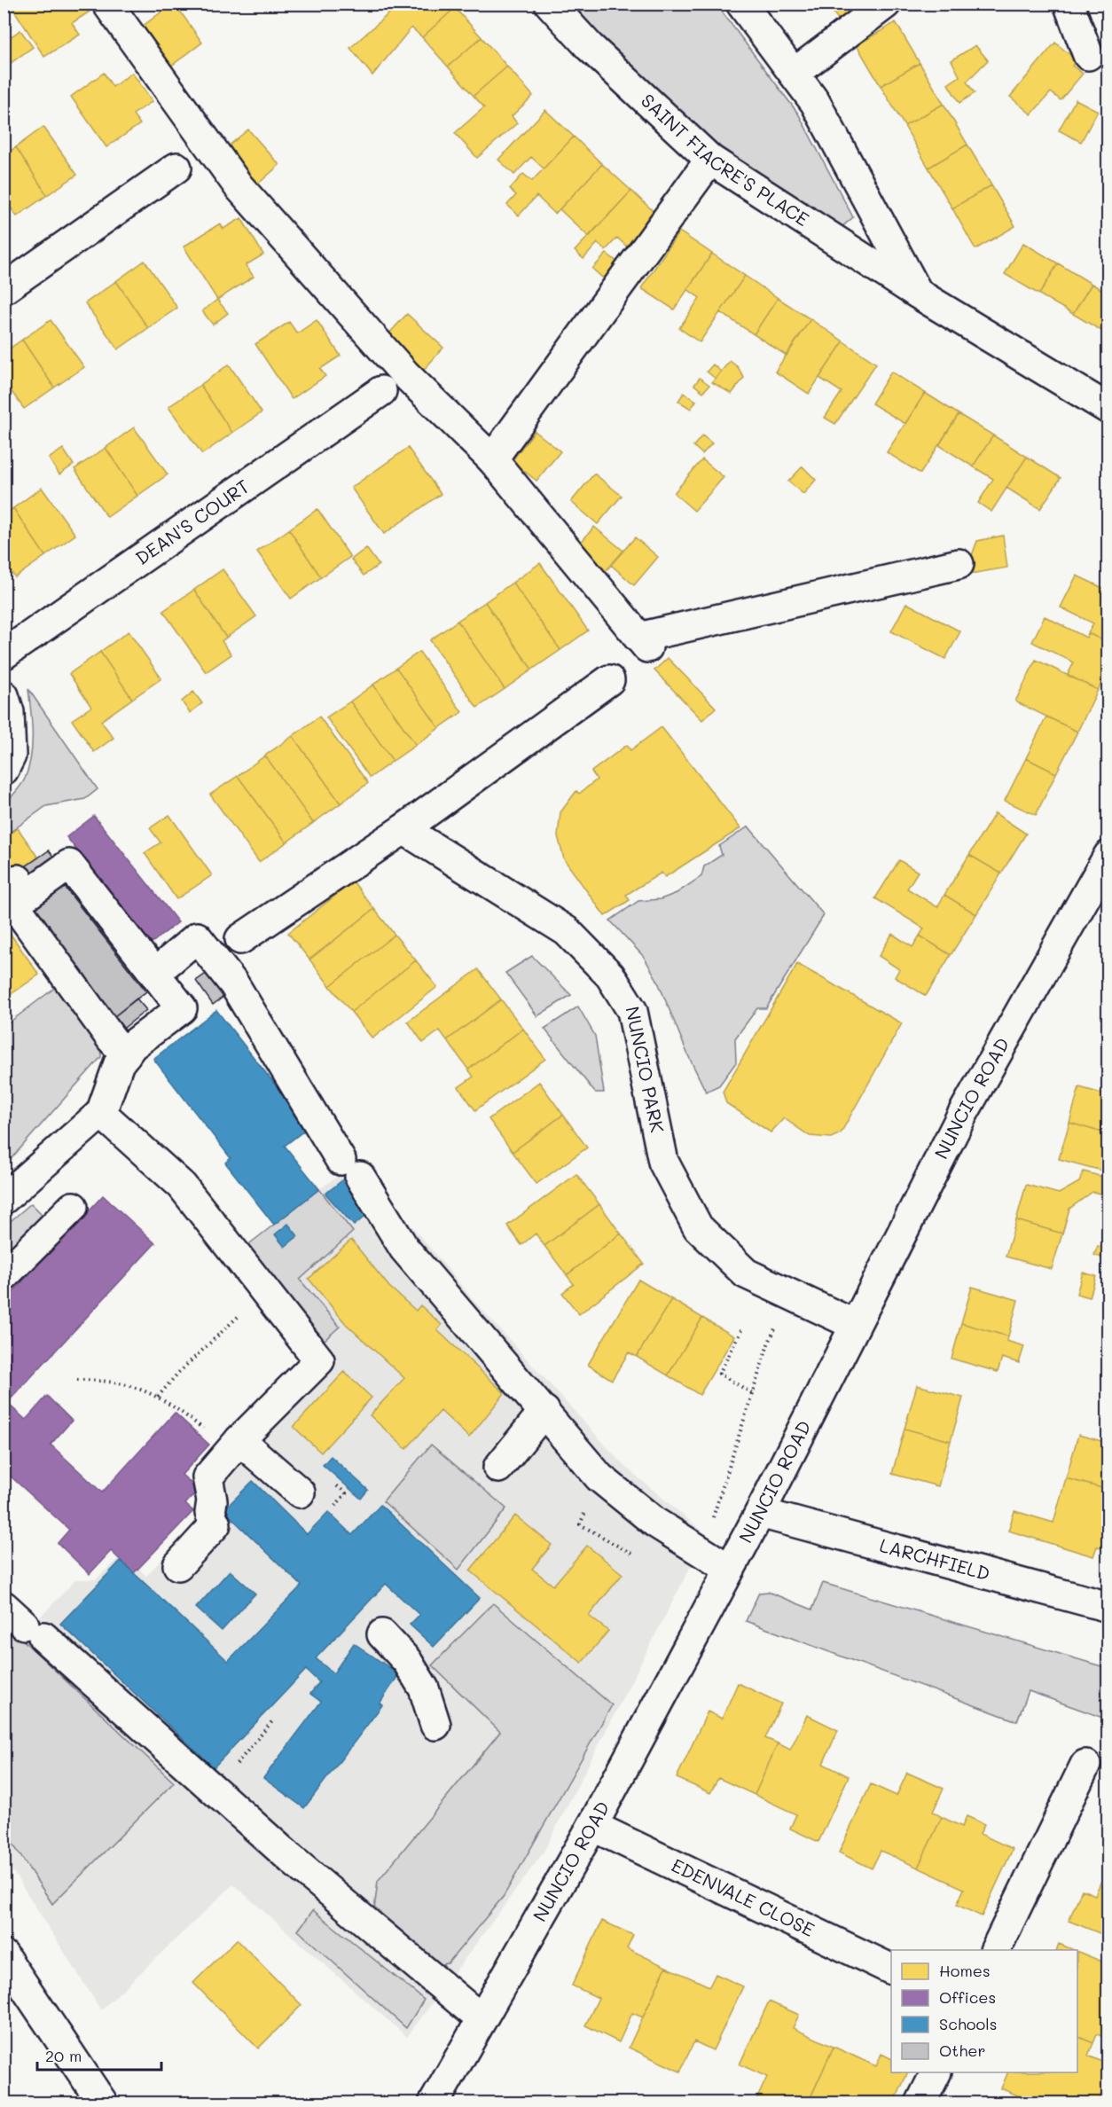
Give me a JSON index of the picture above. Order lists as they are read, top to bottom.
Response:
{
  "streets": {
    "street": [
      "SAINT FIACRE'S PLACE",
      "DEAN'S COURT",
      "NUNCIO PARK",
      "NUNCIO ROAD",
      "LARCHFIELD",
      "EDENVALE CLOSE"
    ]
  },
  "crossings": [
    ["NUNCIO PARK", "NUNCIO ROAD"],
    ["NUNCIO ROAD", "LARCHFIELD"],
    ["NUNCIO ROAD", "EDENVALE CLOSE"]
  ],
  "legend": [
    "Homes",
    "Offices",
    "Schools",
    "Other"
  ],
  "scale_bar": "20 m"
}
